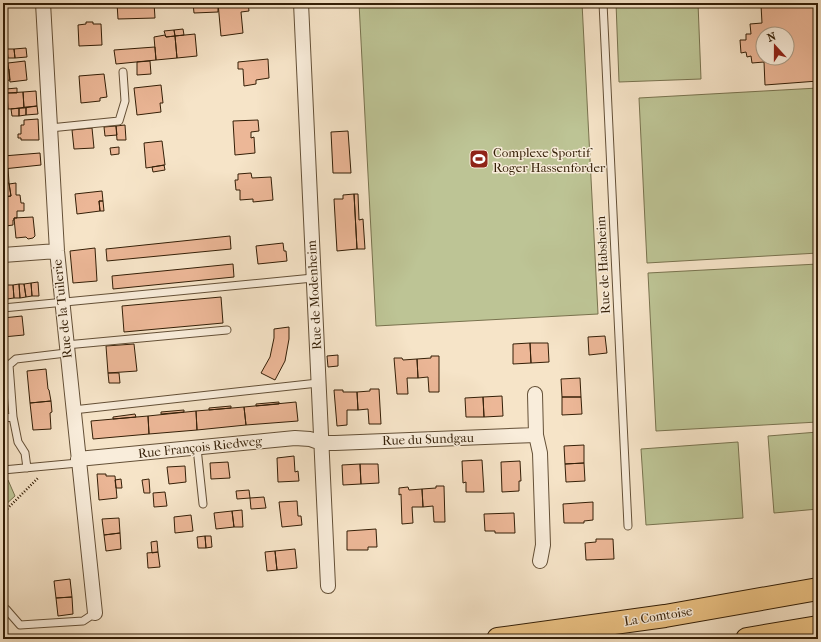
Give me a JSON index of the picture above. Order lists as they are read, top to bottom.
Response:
{
  "streets": {
    "highway": ["La Comtoise"],
    "street": [
      "Rue de Modenheim",
      "Rue de la Tuilerie",
      "Rue du Sundgau",
      "Rue François Riedweg"
    ],
    "lane": ["Rue de Habsheim"]
  },
  "crossings": [
    ["Rue de Modenheim", "Rue du Sundgau"],
    ["Rue de Modenheim", "Rue François Riedweg"],
    ["Rue de la Tuilerie", "Rue François Riedweg"],
    ["Rue du Sundgau", "Rue François Riedweg"]
  ],
  "places": {
    "sports": ["Complexe Sportif Roger Hassenforder"]
  },
  "north": "top"
}
